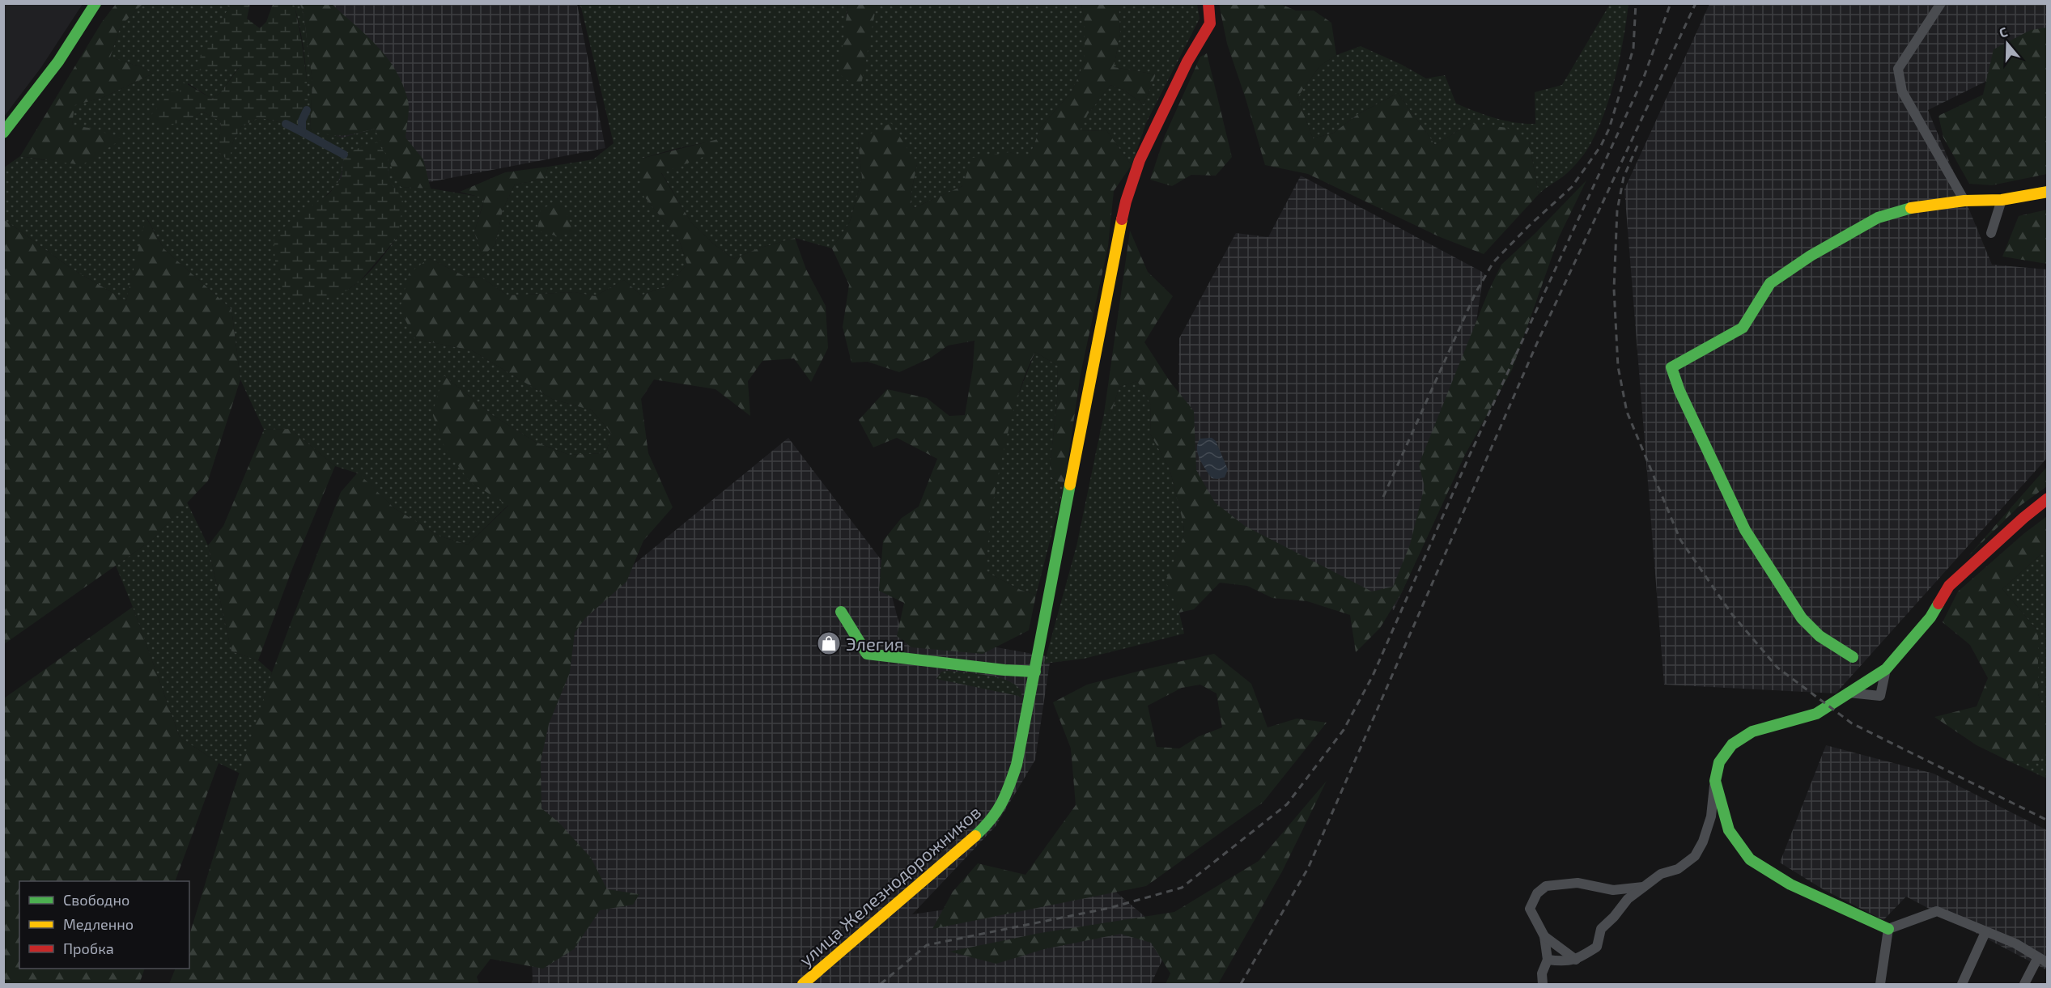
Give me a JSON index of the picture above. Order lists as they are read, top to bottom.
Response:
{
  "streets": {
    "street": ["улица Железнодорожников"]
  },
  "places": {
    "shop": ["Элегия"]
  },
  "legend": ["Свободно", "Медленно", "Пробка"],
  "north": "top"
}
